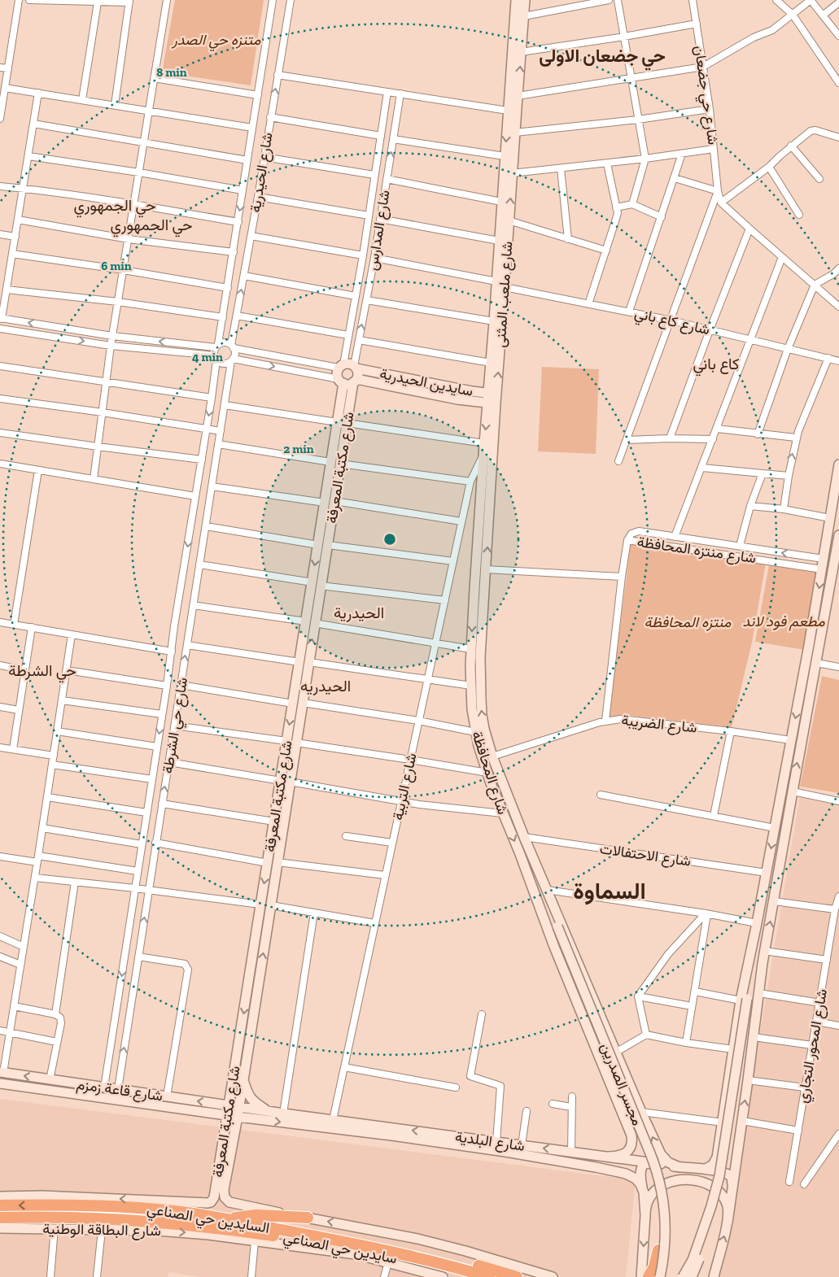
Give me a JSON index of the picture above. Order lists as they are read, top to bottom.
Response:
{
  "streets": {
    "highway": ["السايدين حي الصناعي"],
    "main road": [
      "شارع ملعب المثنى",
      "سايدين الحيدرية",
      "شارع مكتبة المعرفة",
      "شارع المحافظة",
      "مجسر الصدرين",
      "شارع قاعة زمزم",
      "شارع البلدية",
      "شارع البطاقة الوطنية"
    ],
    "street": [
      "شارع حي جضعان",
      "شارع الحيدرية",
      "شارع المدارس",
      "شارع كاع باني",
      "شارع منتزه المحافظة",
      "شارع الضريبة",
      "شارع حي الشرطة",
      "شارع التربية",
      "شارع الاحتفالات",
      "شارع المحور التجاري"
    ]
  },
  "crossings": [
    ["شارع الحيدرية", "شارع حي الشرطة"],
    ["شارع المدارس", "سايدين الحيدرية"],
    ["شارع المدارس", "شارع مكتبة المعرفة"],
    ["شارع ملعب المثنى", "شارع كاع باني"],
    ["شارع ملعب المثنى", "سايدين الحيدرية"],
    ["شارع ملعب المثنى", "شارع المحافظة"],
    ["شارع ملعب المثنى", "شارع التربية"],
    ["سايدين الحيدرية", "شارع مكتبة المعرفة"],
    ["شارع مكتبة المعرفة", "شارع قاعة زمزم"],
    ["شارع مكتبة المعرفة", "شارع البلدية"],
    ["شارع مكتبة المعرفة", "السايدين حي الصناعي"],
    ["شارع الضريبة", "شارع المحافظة"],
    ["شارع حي الشرطة", "شارع قاعة زمزم"],
    ["شارع المحافظة", "شارع الاحتفالات"],
    ["شارع المحافظة", "مجسر الصدرين"],
    ["شارع التربية", "شارع البلدية"],
    ["شارع قاعة زمزم", "شارع البلدية"],
    ["السايدين حي الصناعي", "شارع البطاقة الوطنية"]
  ],
  "districts": [
    "حي جضعان الاولى",
    "حي الجمهوري",
    "حي الجمهوري",
    "كاع باني",
    "الحيدرية",
    "حي الشرطة",
    "الحيدريه",
    "السماوة"
  ],
  "parks": ["متنزه حي الصدر", "مطعم فود لاند", "منتزه المحافظة"],
  "rings": [
    "8 min",
    "6 min",
    "4 min",
    "2 min"
  ]
}
